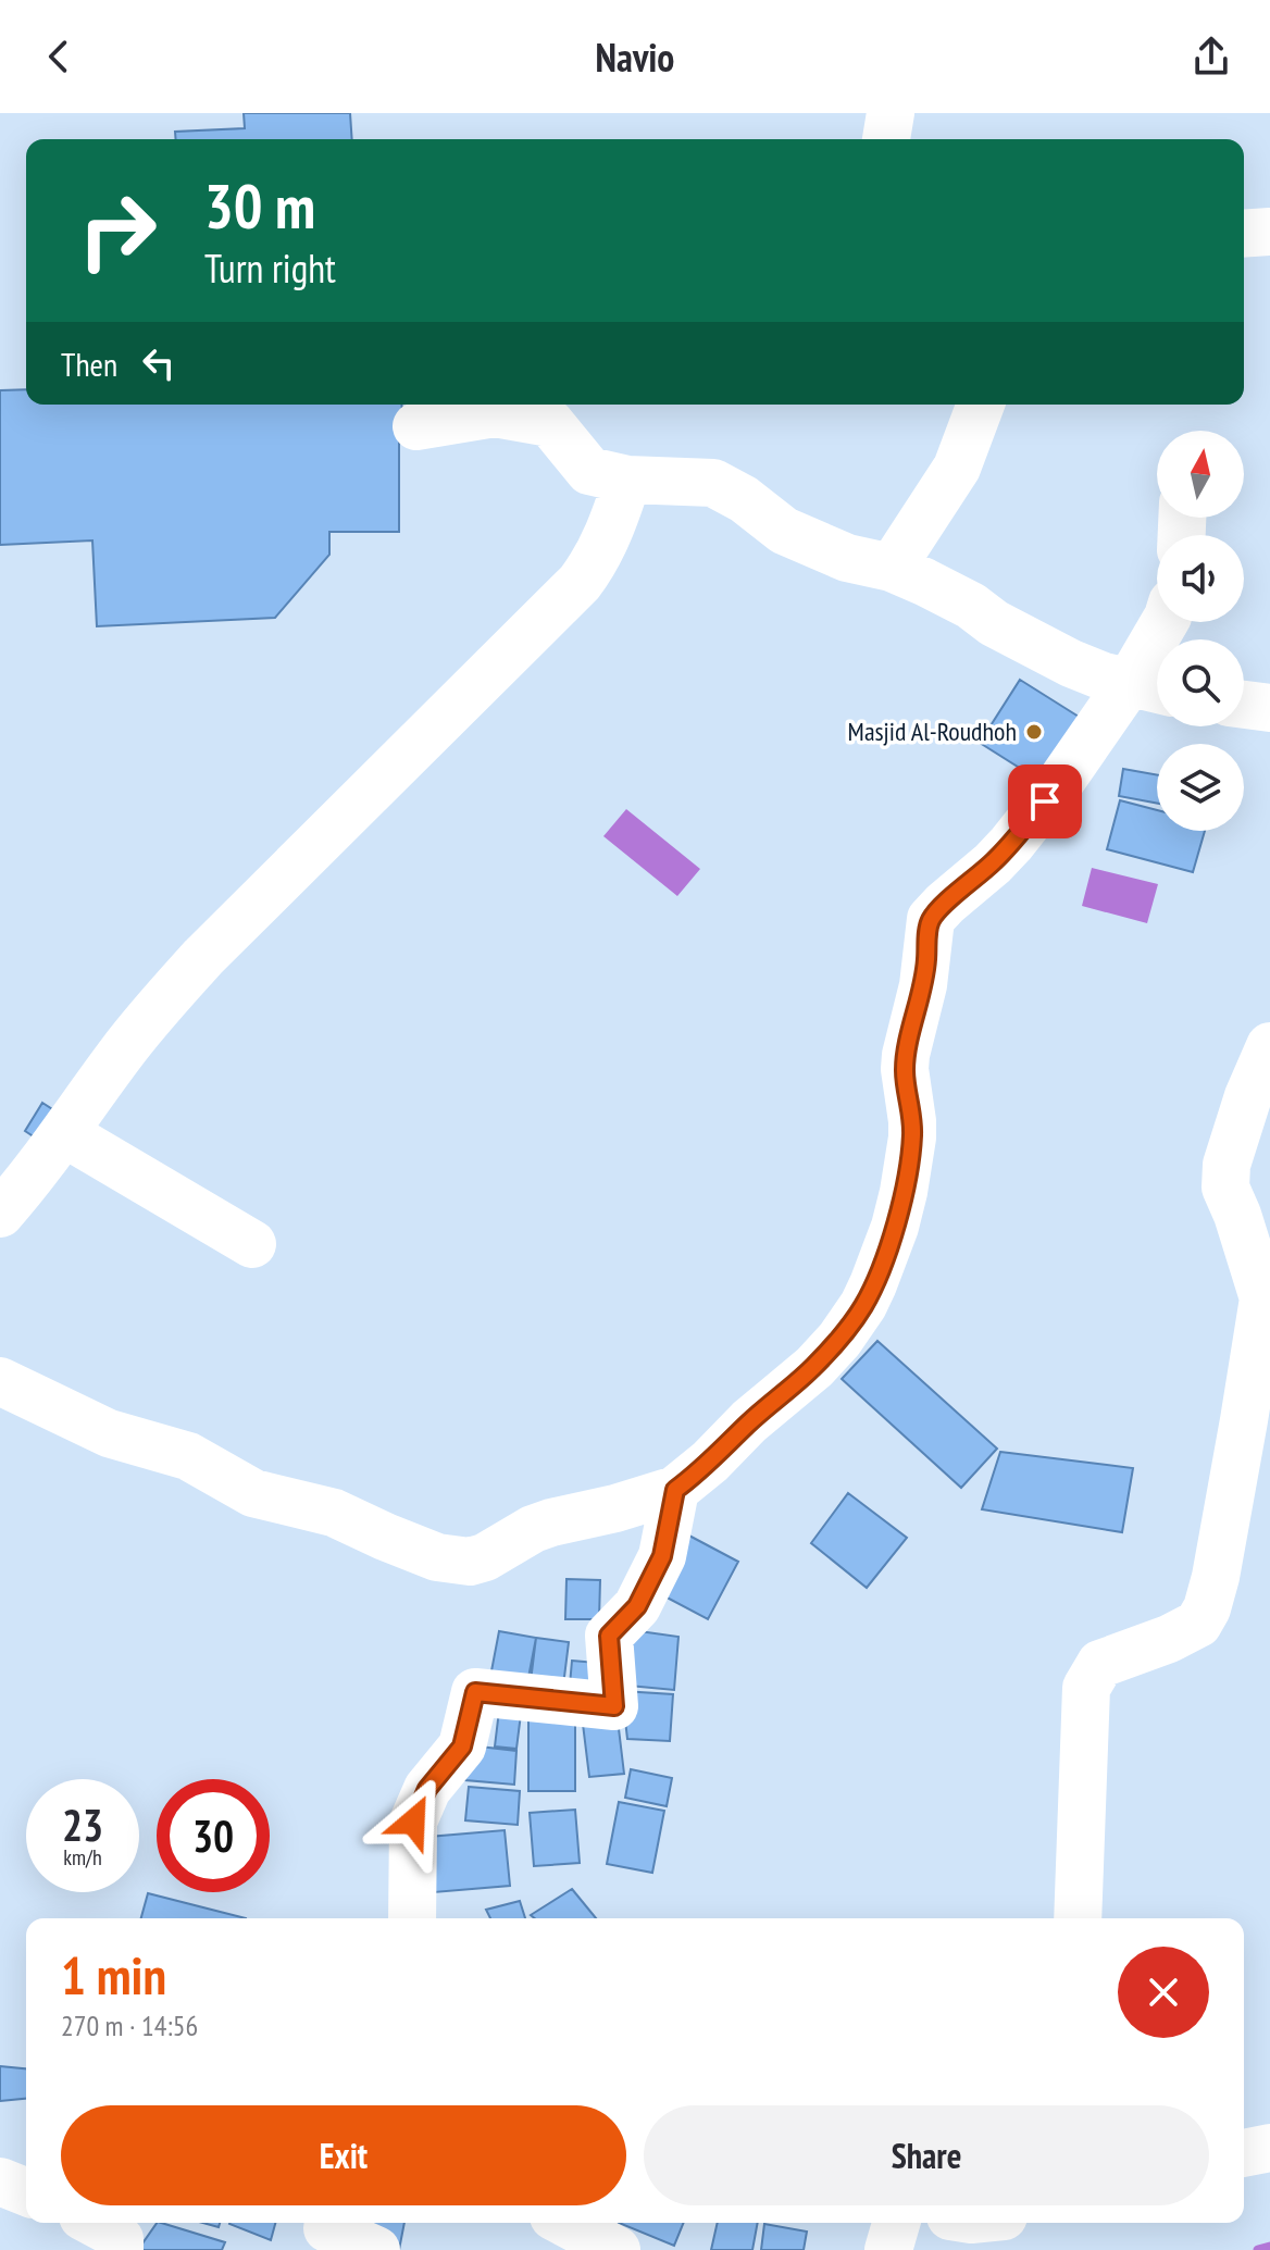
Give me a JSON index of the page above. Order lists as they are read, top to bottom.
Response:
{
  "places": ["Masjid Al-Roudhoh"],
  "north": "top",
  "page": {
    "header": "Navio",
    "turn": ["30 m", "Turn right"],
    "then": "Then",
    "speed": "23 km/h",
    "limit": "30",
    "heading": ["1 min", "270 m · 14:56"],
    "buttons": ["Exit", "Share"]
  }
}
